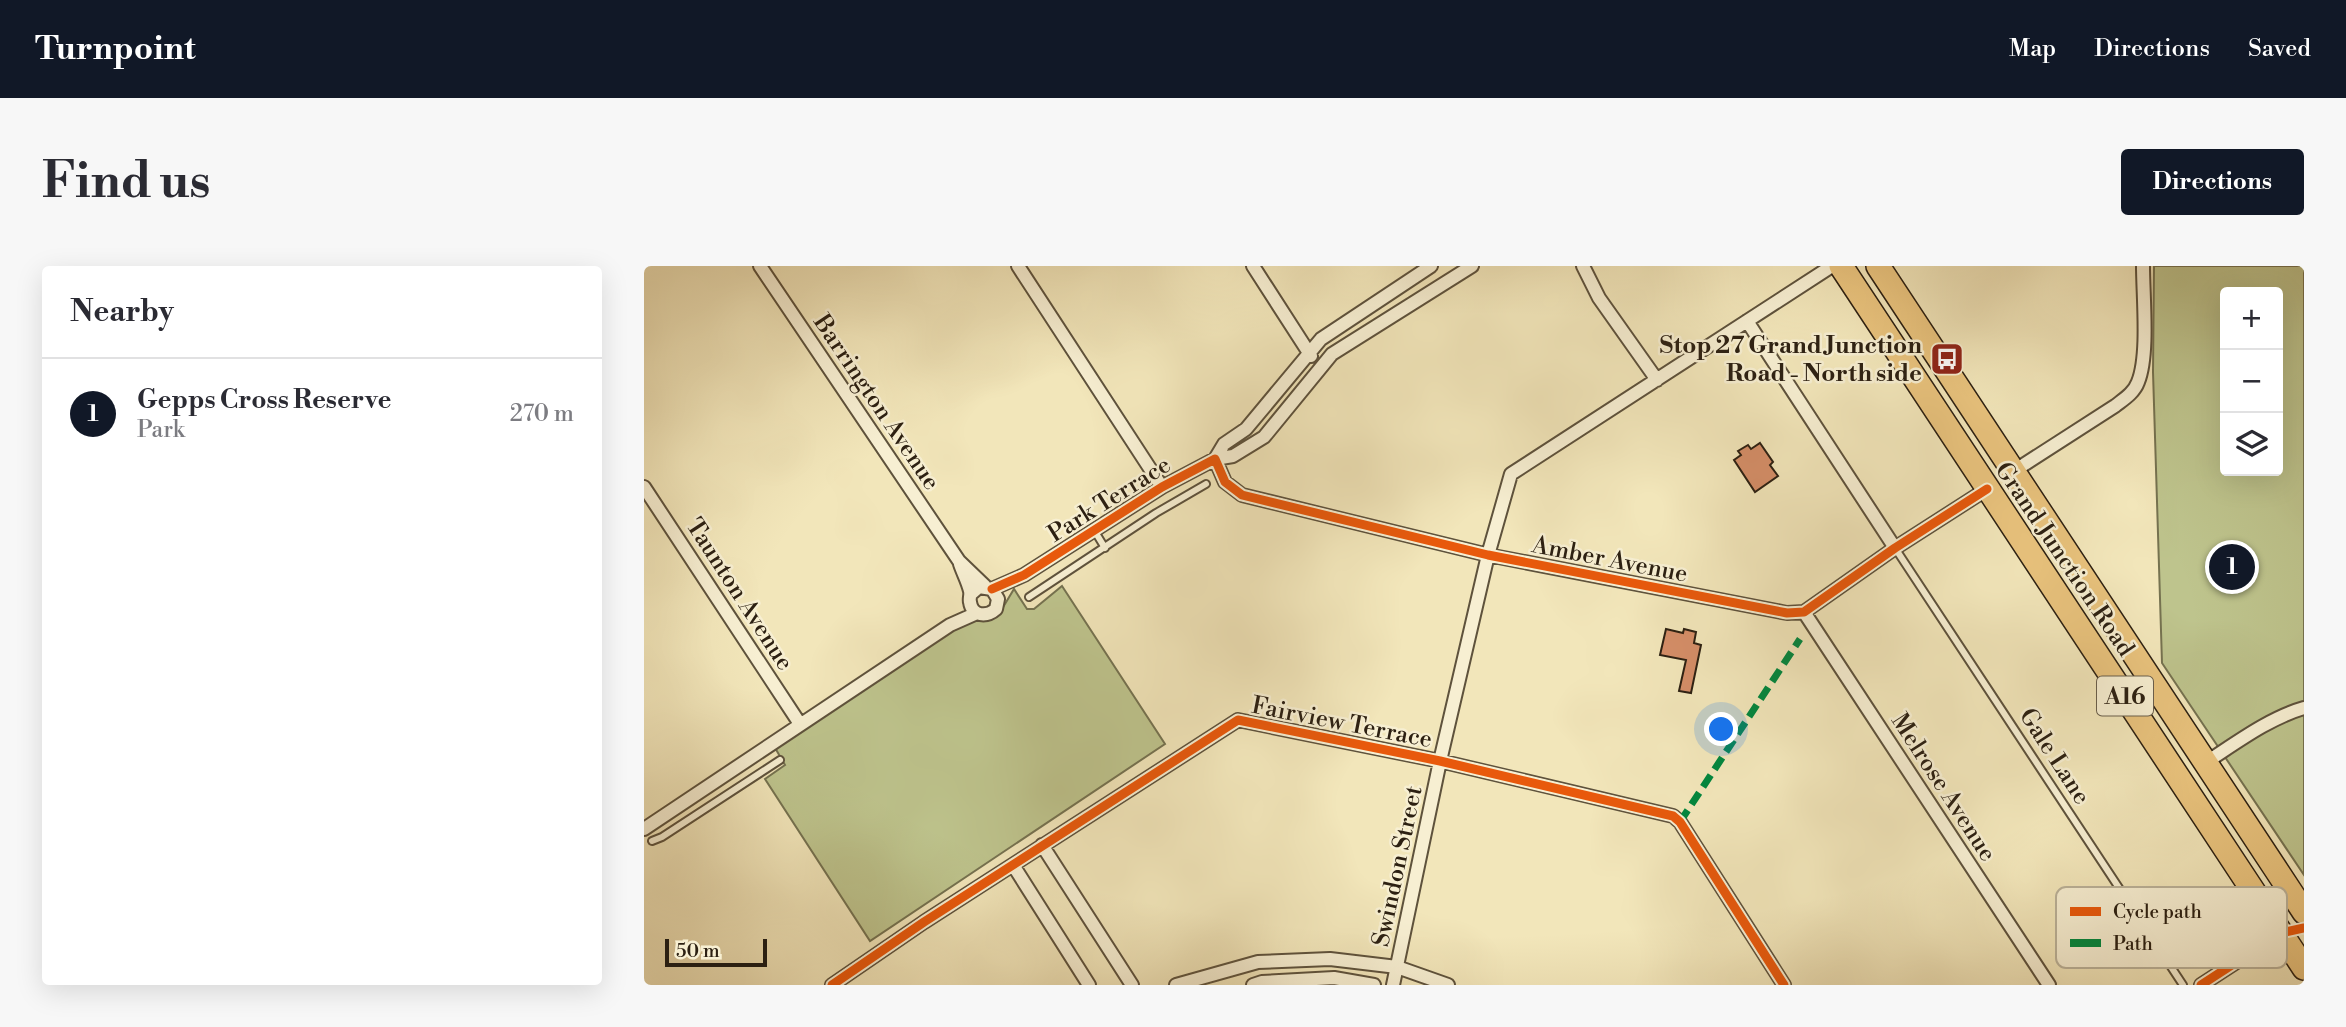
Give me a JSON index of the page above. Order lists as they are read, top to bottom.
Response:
{
  "streets": {
    "highway": ["Grand Junction Road", "A16"],
    "street": [
      "Barrington Avenue",
      "Park Terrace",
      "Amber Avenue",
      "Taunton Avenue",
      "Fairview Terrace",
      "Melrose Avenue",
      "Swindon Street"
    ],
    "lane": ["Gale Lane"]
  },
  "crossings": [
    ["Barrington Avenue", "Park Terrace"],
    ["Park Terrace", "Amber Avenue"],
    ["Amber Avenue", "Melrose Avenue"],
    ["Amber Avenue", "Swindon Street"],
    ["Fairview Terrace", "Swindon Street"]
  ],
  "places": {
    "bus stop": ["Stop 27 Grand Junction Road - North side"]
  },
  "legend": ["Cycle path", "Path"],
  "scale_bar": "50 m",
  "page": {
    "header": "Turnpoint",
    "nav": ["Map", "Directions", "Saved"],
    "buttons": "Directions",
    "title": "Find us",
    "heading": "Nearby",
    "map_buttons": ["+", "−"],
    "list": [
      {
        "mark": "1",
        "name": "Gepps Cross Reserve",
        "note": "Park",
        "value": "270 m"
      }
    ],
    "pins": "1",
    "scale": "50 m"
  }
}
